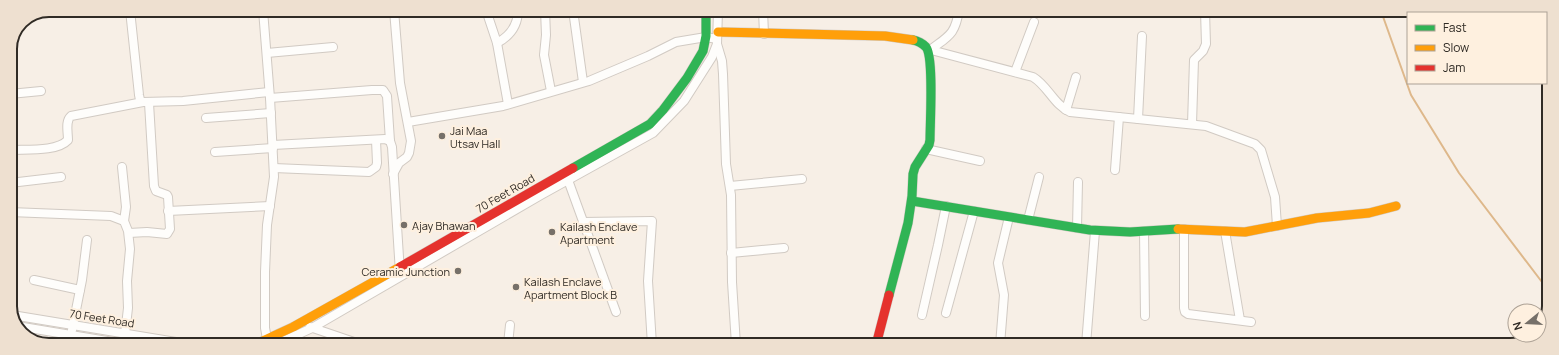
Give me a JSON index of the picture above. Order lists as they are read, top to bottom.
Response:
{
  "streets": {
    "street": ["70 Feet Road"]
  },
  "places": [
    "Jai Maa Utsav Hall",
    "Ajay Bhawan",
    "Kailash Enclave Apartment",
    "Ceramic Junction",
    "Kailash Enclave Apartment Block B"
  ],
  "legend": ["Fast", "Slow", "Jam"],
  "north": "left"
}
